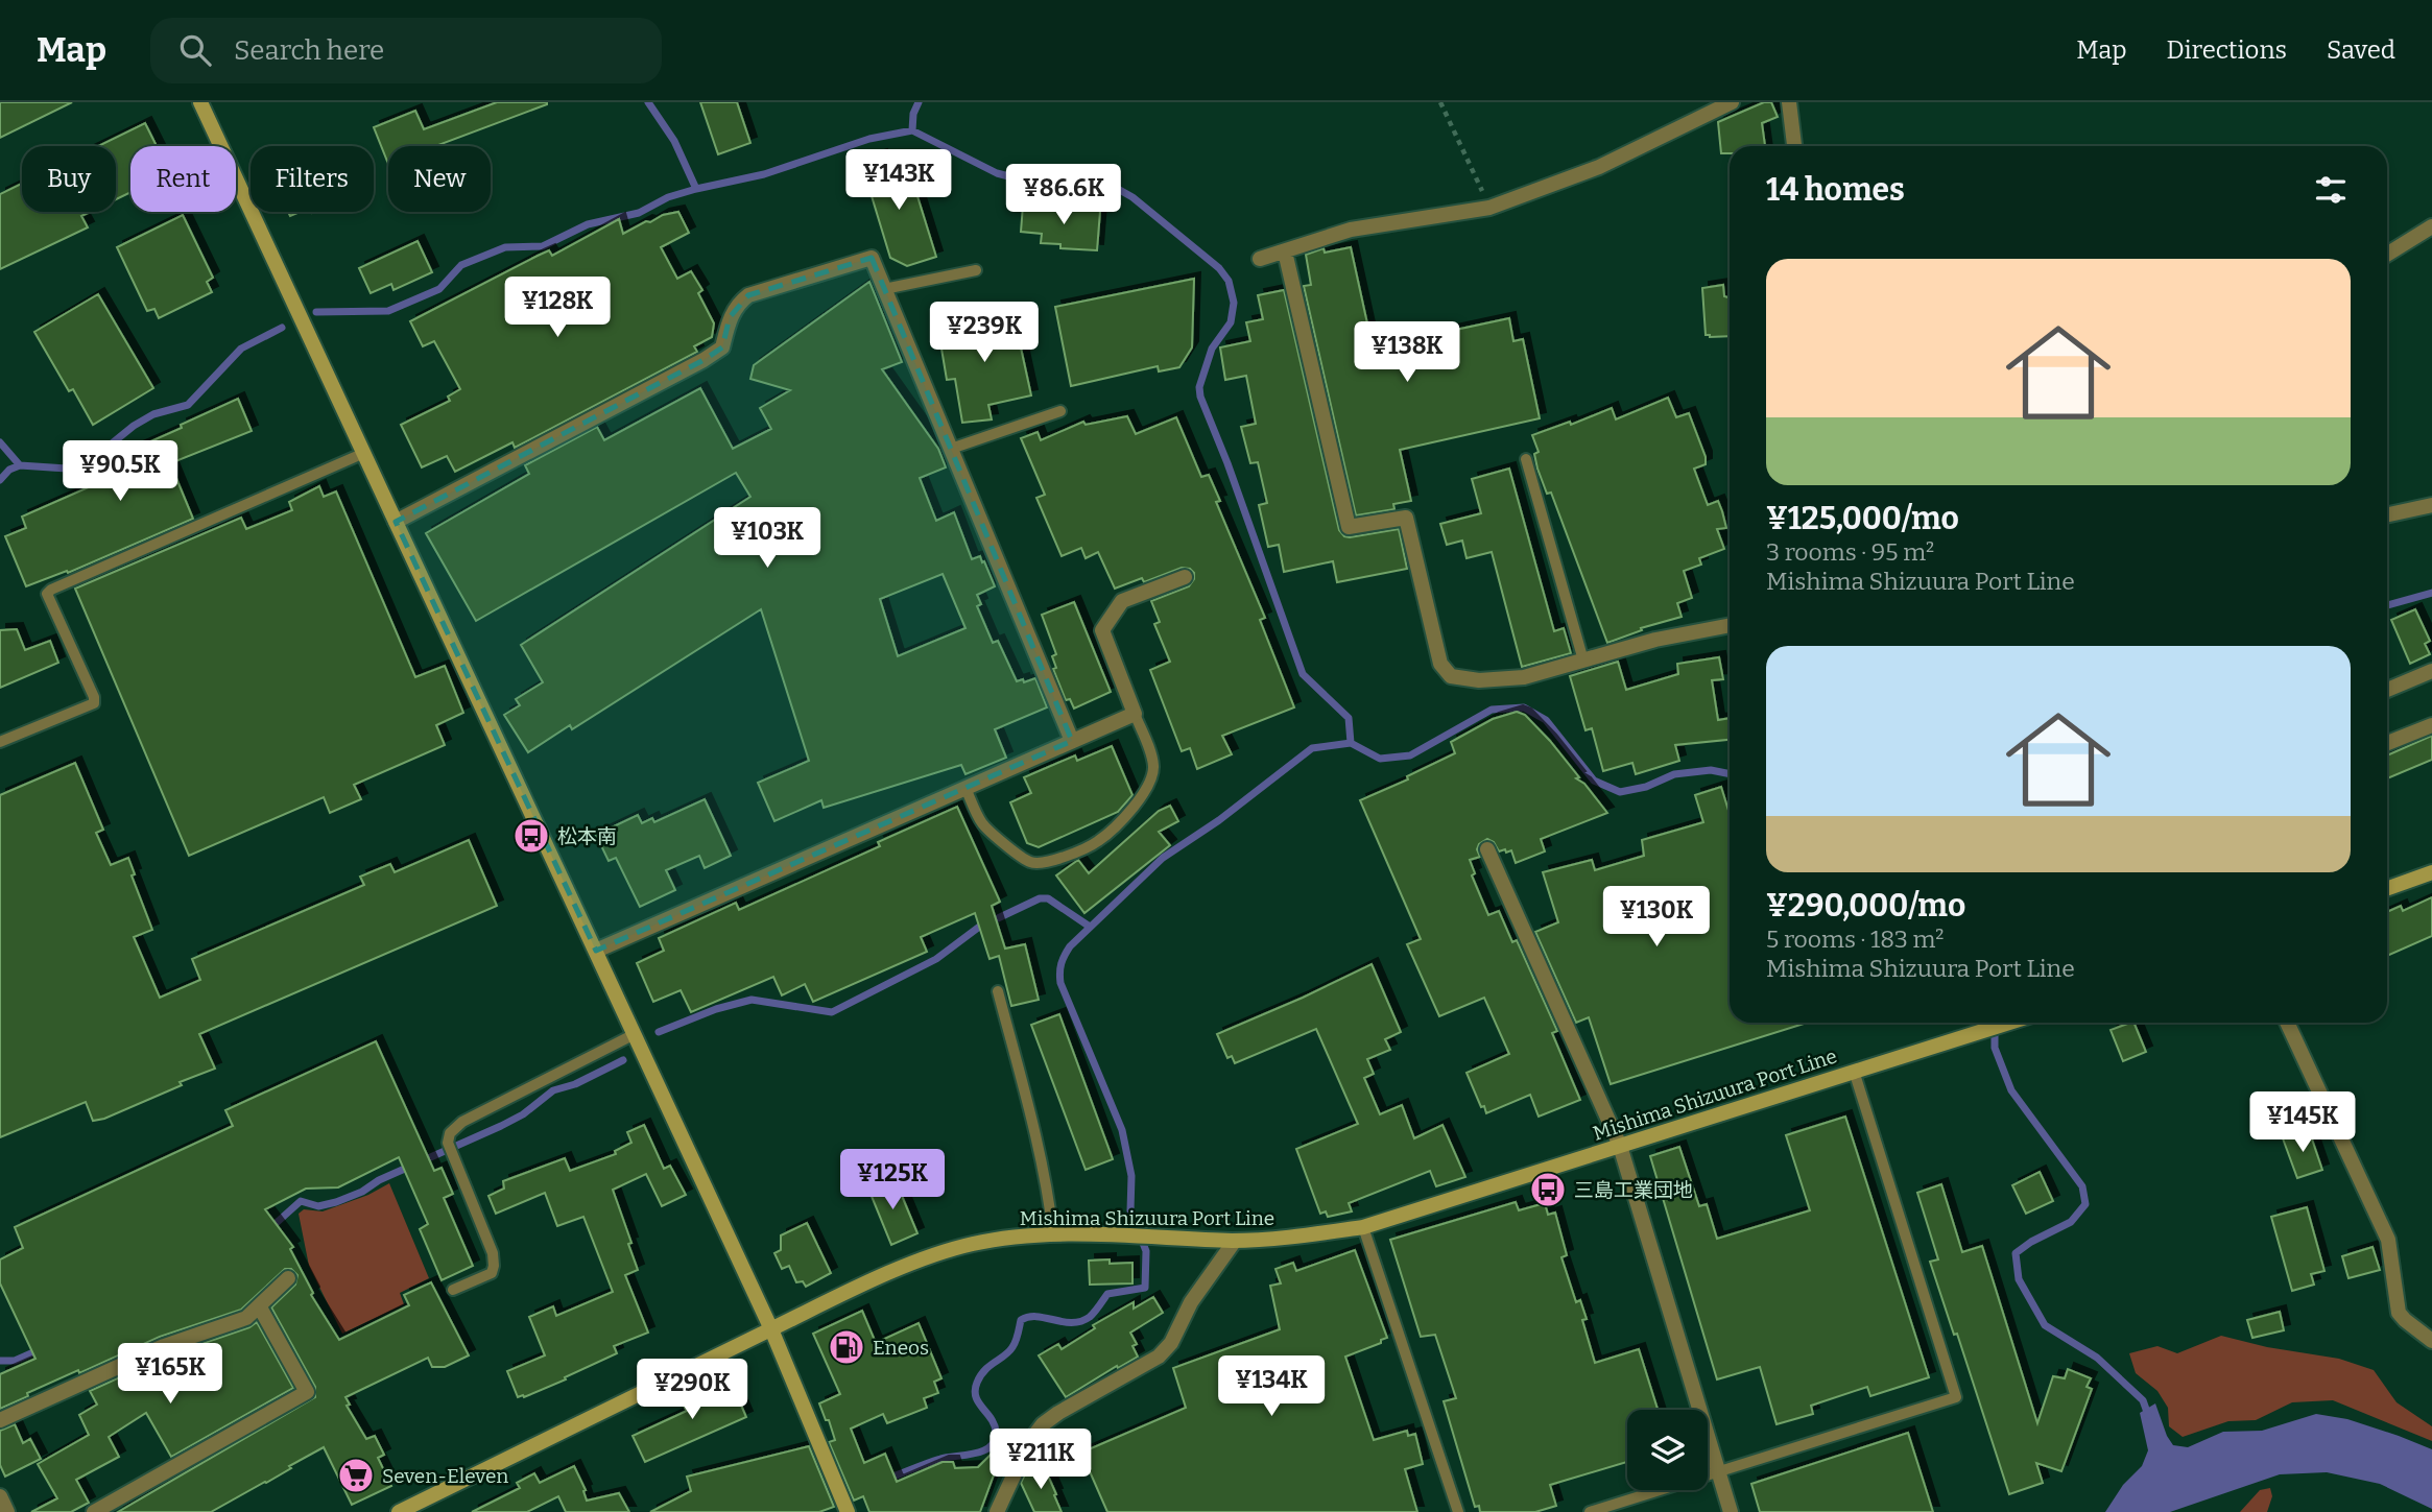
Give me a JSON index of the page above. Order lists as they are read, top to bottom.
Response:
{
  "streets": {
    "main road": ["Mishima Shizuura Port Line"]
  },
  "places": {
    "bus stop": ["松本南", "三島工業団地"],
    "fuel station": ["Eneos"],
    "supermarket": ["Seven-Eleven"]
  },
  "page": {
    "header": "Map",
    "search": "Search here",
    "nav": ["Map", "Directions", "Saved"],
    "chip": [
      "Buy",
      "Rent",
      "Filters",
      "New"
    ],
    "heading": "14 homes",
    "price": [
      "¥143K",
      "¥86.6K",
      "¥128K",
      "¥239K",
      "¥138K",
      "¥90.5K",
      "¥103K",
      "¥130K",
      "¥145K",
      "¥125K",
      "¥165K",
      "¥134K",
      "¥290K",
      "¥211K"
    ],
    "list": [
      {
        "name": "¥125,000/mo",
        "note": "3 rooms · 95 m² · Mishima Shizuura Port Line"
      },
      {
        "name": "¥290,000/mo",
        "note": "5 rooms · 183 m² · Mishima Shizuura Port Line"
      }
    ]
  }
}
